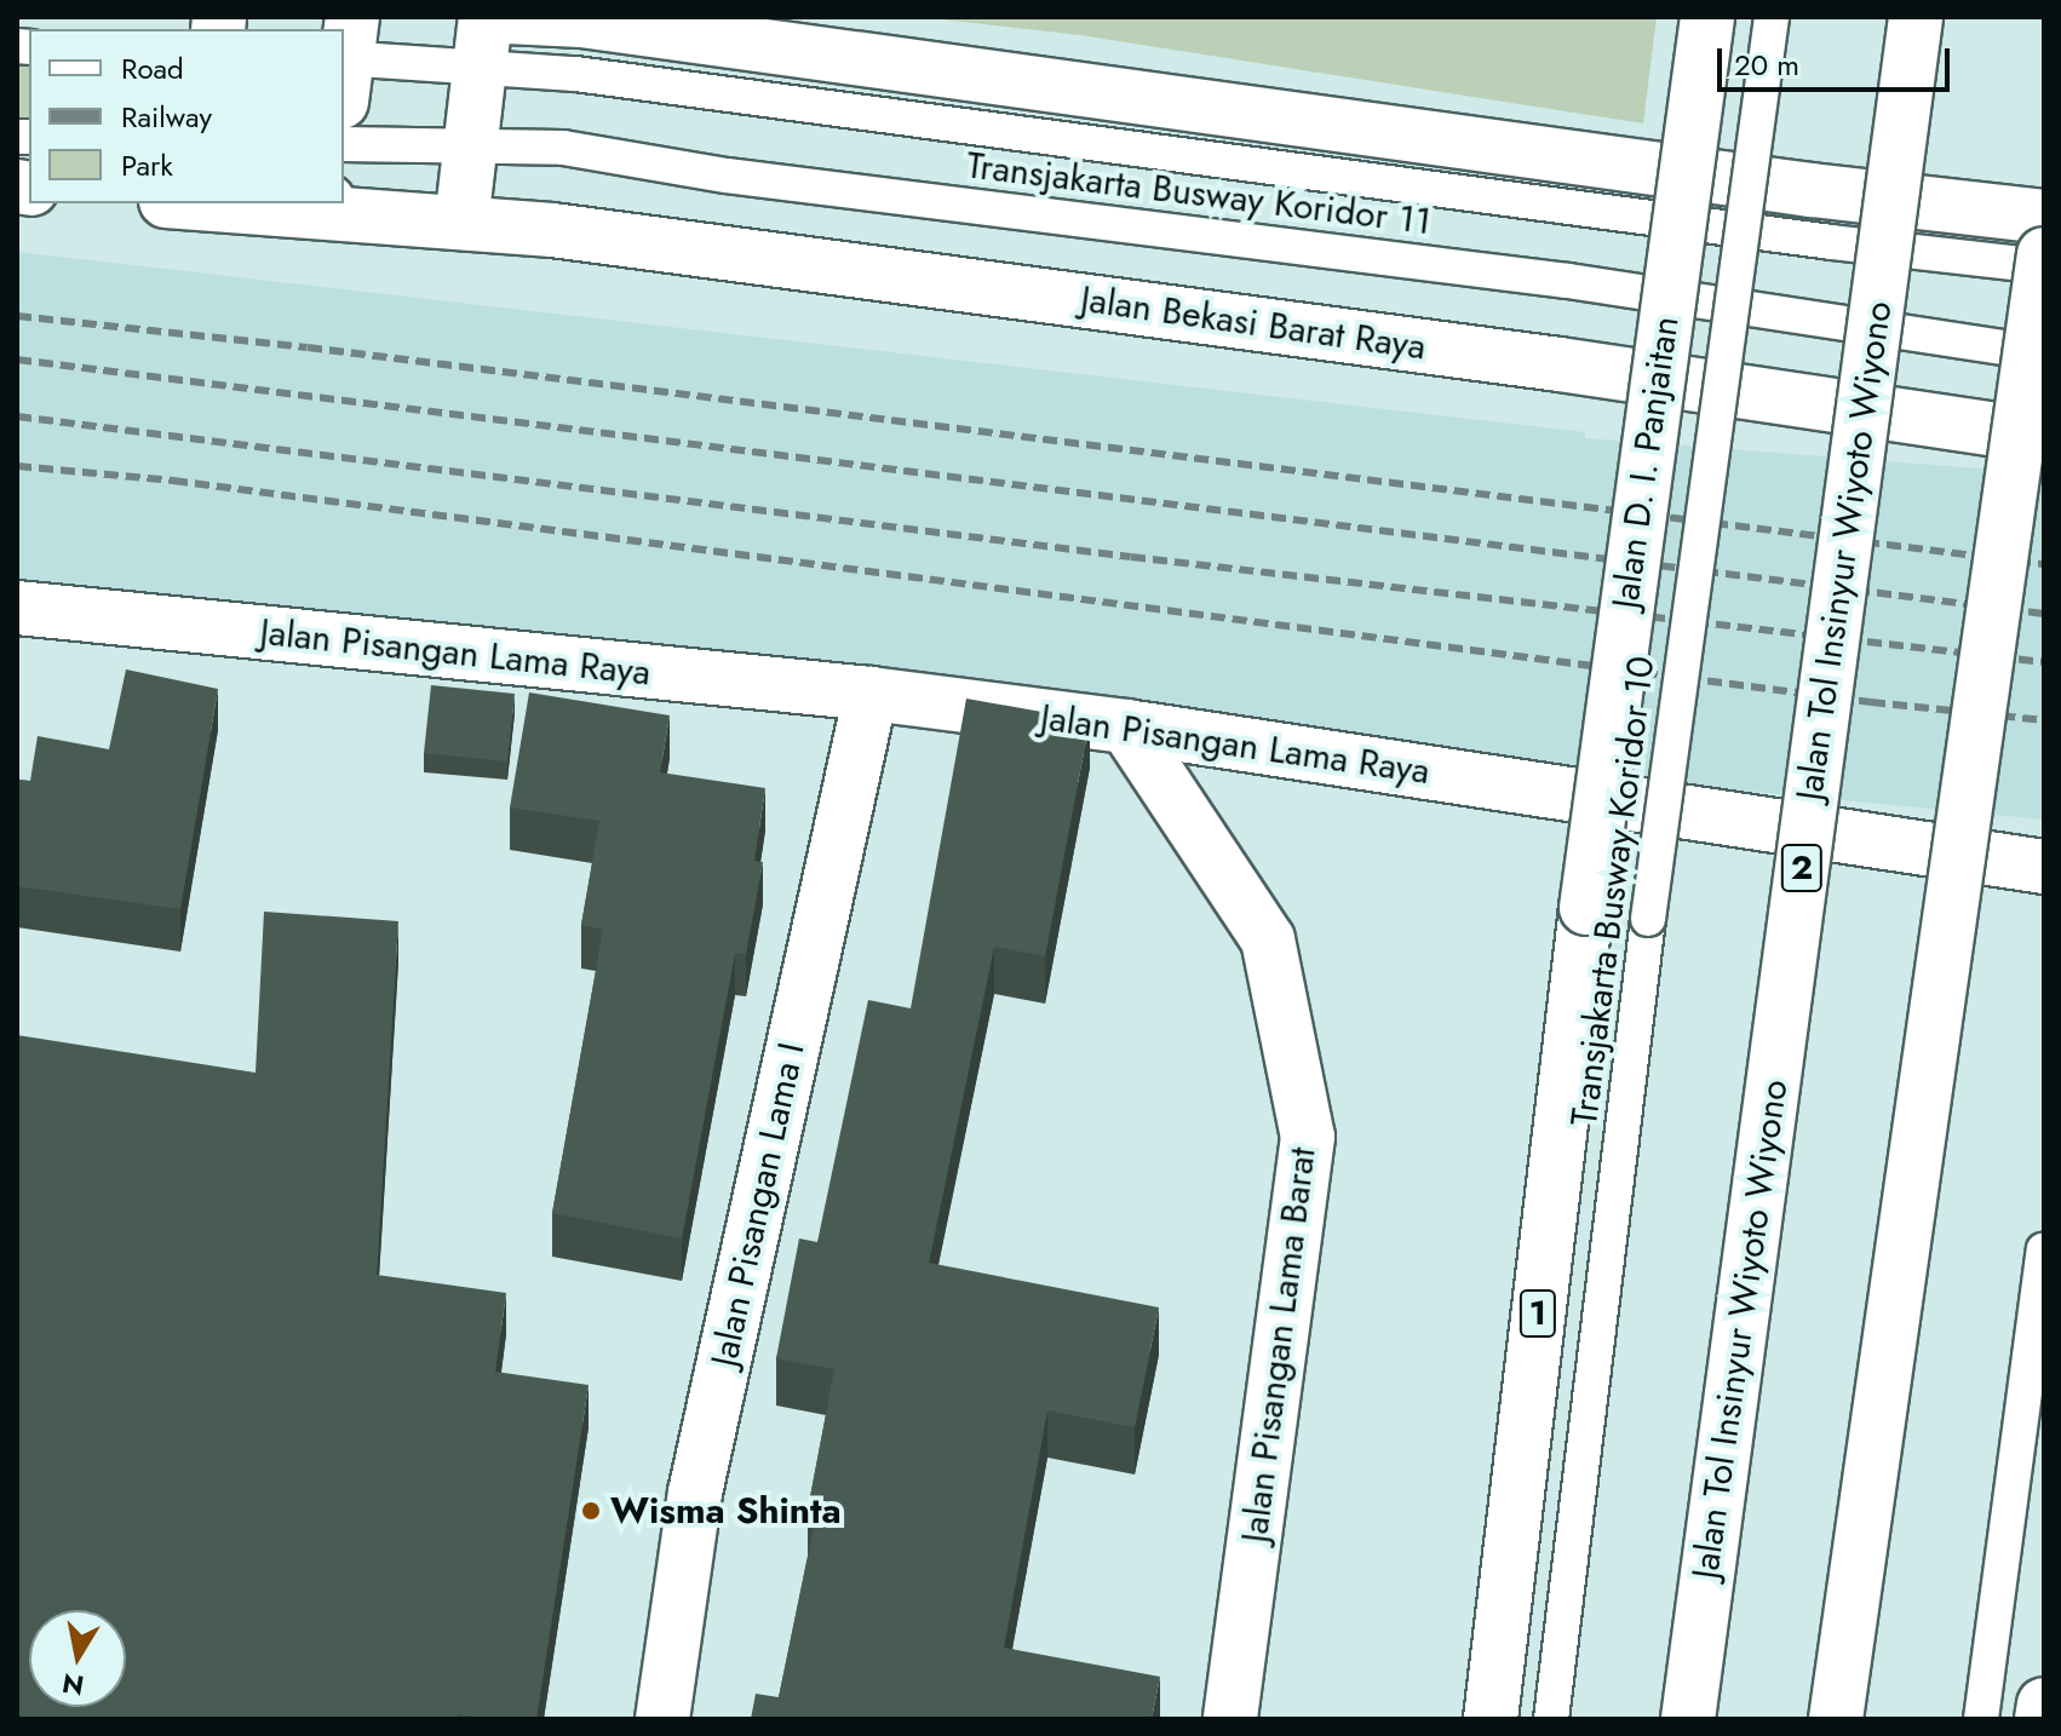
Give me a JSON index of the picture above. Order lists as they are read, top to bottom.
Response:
{
  "streets": {
    "main road": [
      "Jalan Bekasi Barat Raya",
      "Jalan D. I. Panjaitan",
      "Jalan Tol Insinyur Wiyoto Wiyono",
      "Jalan Pisangan Lama Raya",
      "2",
      "Jalan Pisangan Lama I",
      "1",
      "Jalan Pisangan Lama Barat"
    ],
    "lane": ["Transjakarta Busway Koridor 11", "Transjakarta Busway Koridor 10"]
  },
  "crossings": [
    ["Jalan Pisangan Lama Raya", "Jalan Pisangan Lama I"],
    ["Jalan Pisangan Lama Raya", "Jalan Pisangan Lama Barat"]
  ],
  "places": ["Wisma Shinta"],
  "legend": ["Road", "Railway", "Park"],
  "scale_bar": "20 m",
  "north": "bottom"
}
